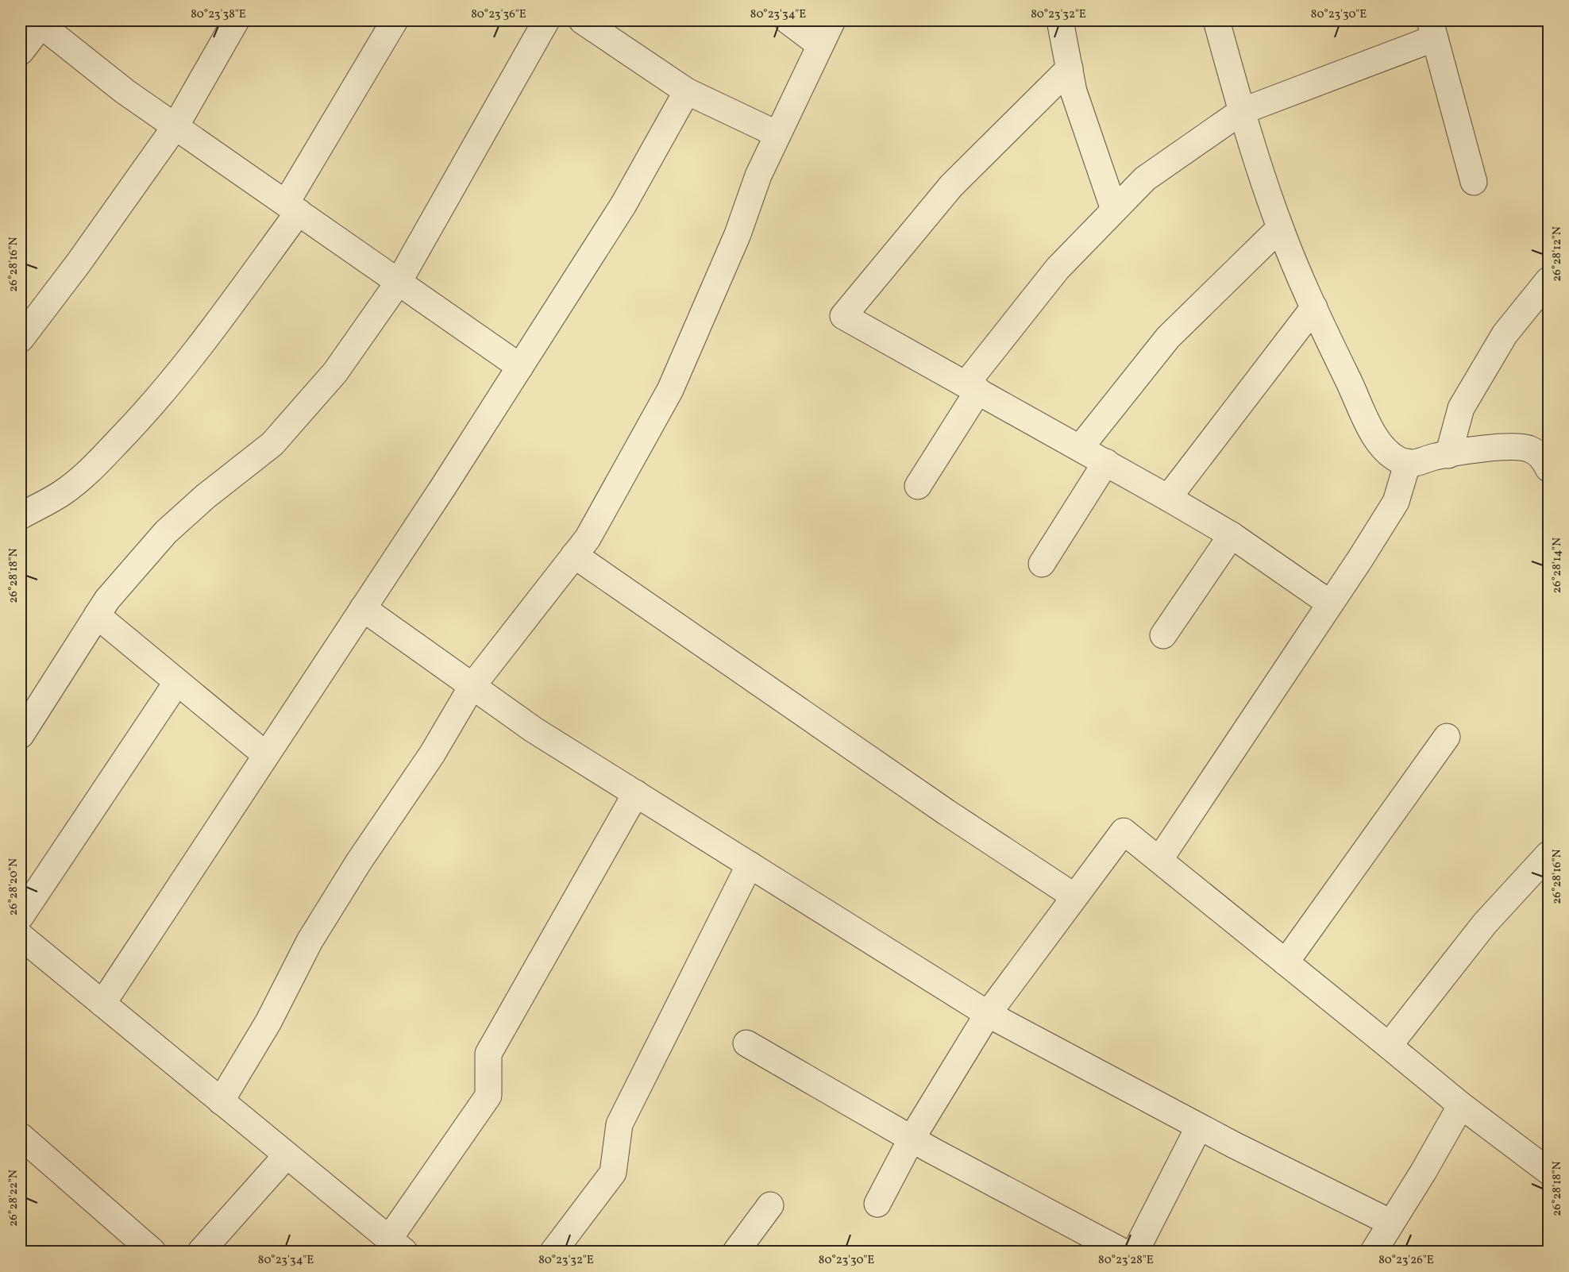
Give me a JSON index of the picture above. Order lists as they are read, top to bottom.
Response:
{
  "coordinates": [
    "80°23'38\"E",
    "80°23'36\"E",
    "80°23'34\"E",
    "80°23'32\"E",
    "80°23'30\"E",
    "26°28'12\"N",
    "26°28'16\"N",
    "26°28'14\"N",
    "26°28'18\"N",
    "26°28'20\"N",
    "26°28'22\"N",
    "80°23'28\"E",
    "80°23'26\"E"
  ]
}
